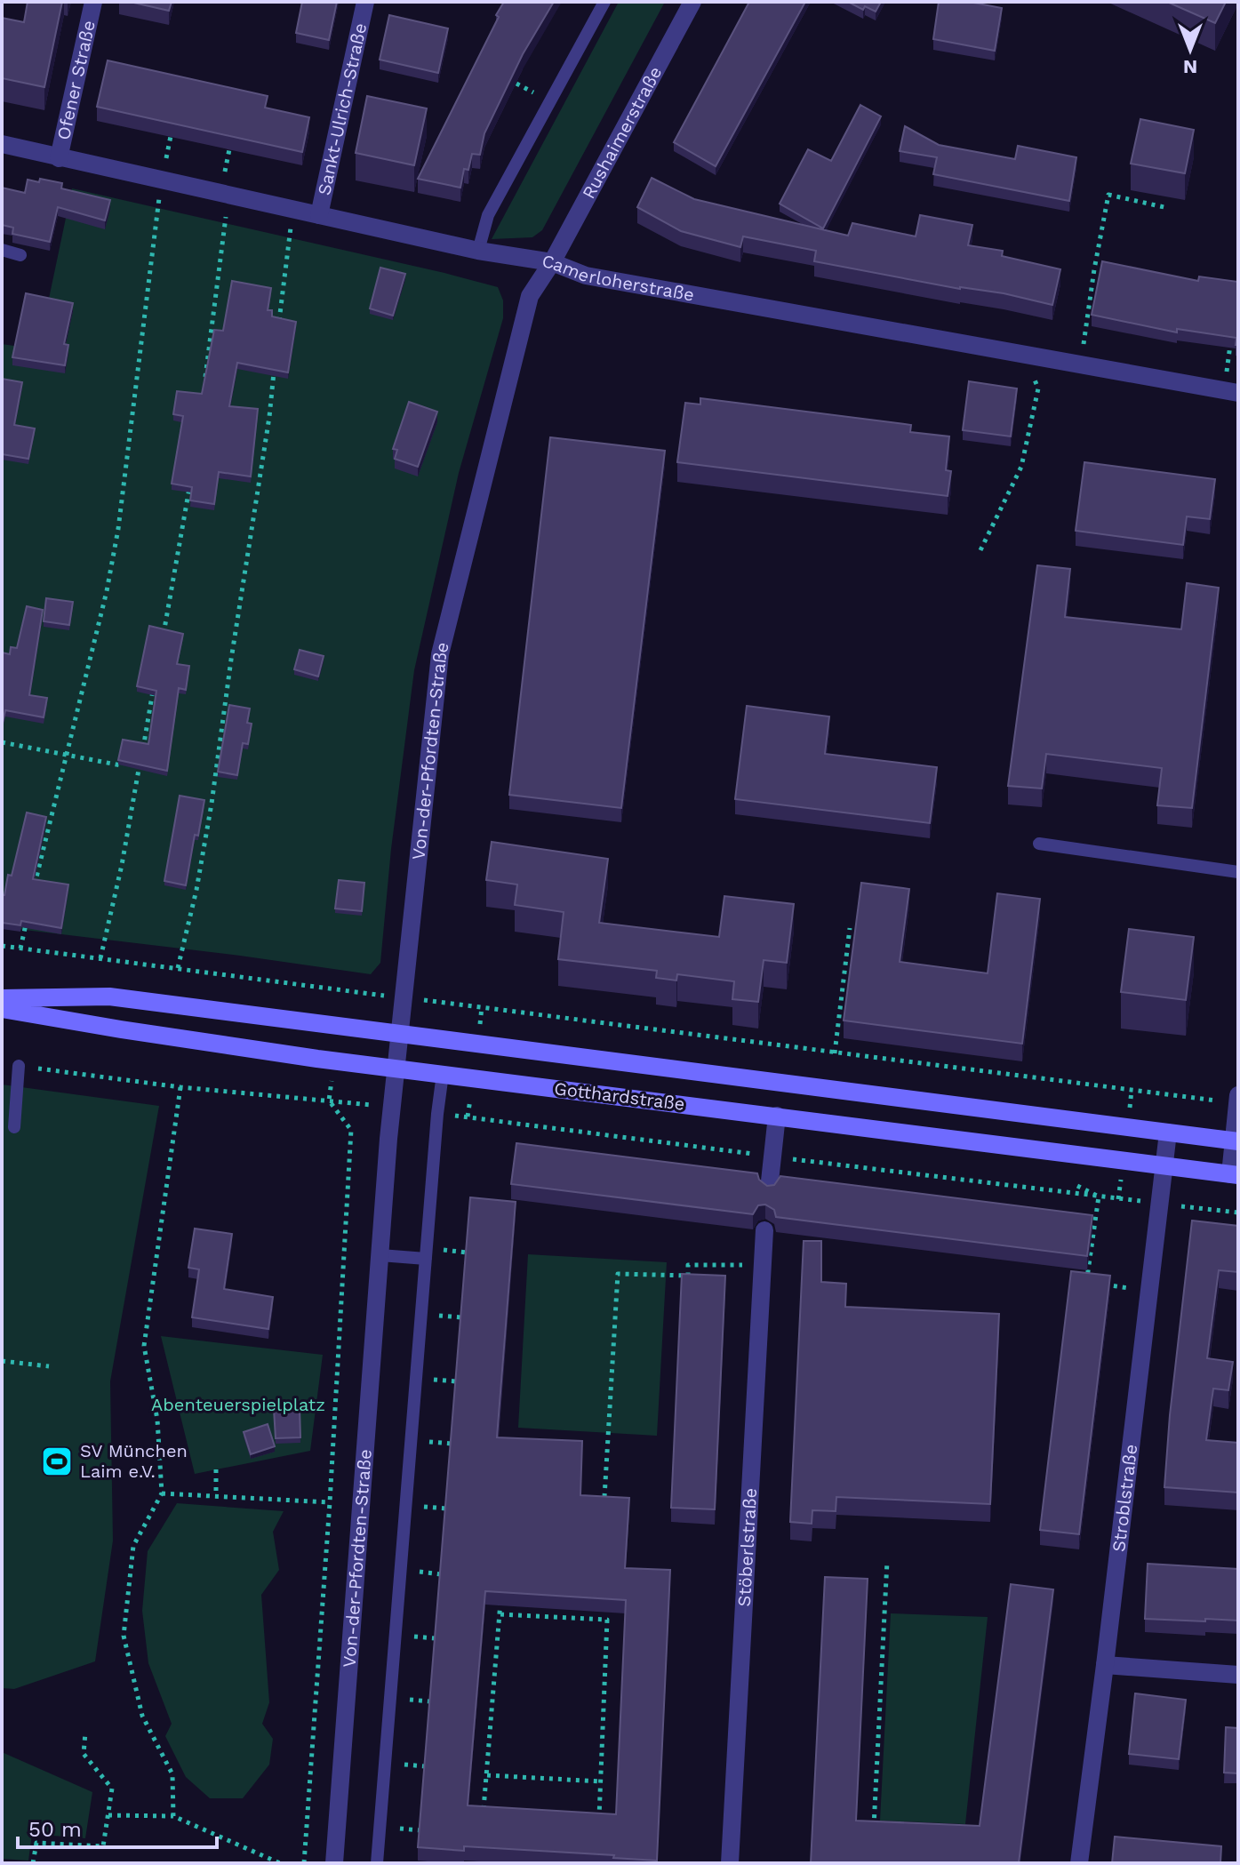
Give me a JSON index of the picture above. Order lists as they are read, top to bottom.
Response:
{
  "streets": {
    "street": [
      "Ofener Straße",
      "Sankt-Ulrich-Straße",
      "Rushaimerstraße",
      "Camerloherstraße",
      "Von-der-Pfordten-Straße",
      "Gotthardstraße",
      "Stroblstraße",
      "Stöberlstraße"
    ]
  },
  "crossings": [
    ["Ofener Straße", "Camerloherstraße"],
    ["Sankt-Ulrich-Straße", "Camerloherstraße"],
    ["Rushaimerstraße", "Camerloherstraße"],
    ["Rushaimerstraße", "Von-der-Pfordten-Straße"],
    ["Camerloherstraße", "Von-der-Pfordten-Straße"],
    ["Von-der-Pfordten-Straße", "Gotthardstraße"],
    ["Gotthardstraße", "Stroblstraße"]
  ],
  "parks": ["Abenteuerspielplatz"],
  "places": {
    "sports": ["SV München Laim e.V."]
  },
  "scale_bar": "50 m",
  "north": "bottom"
}
